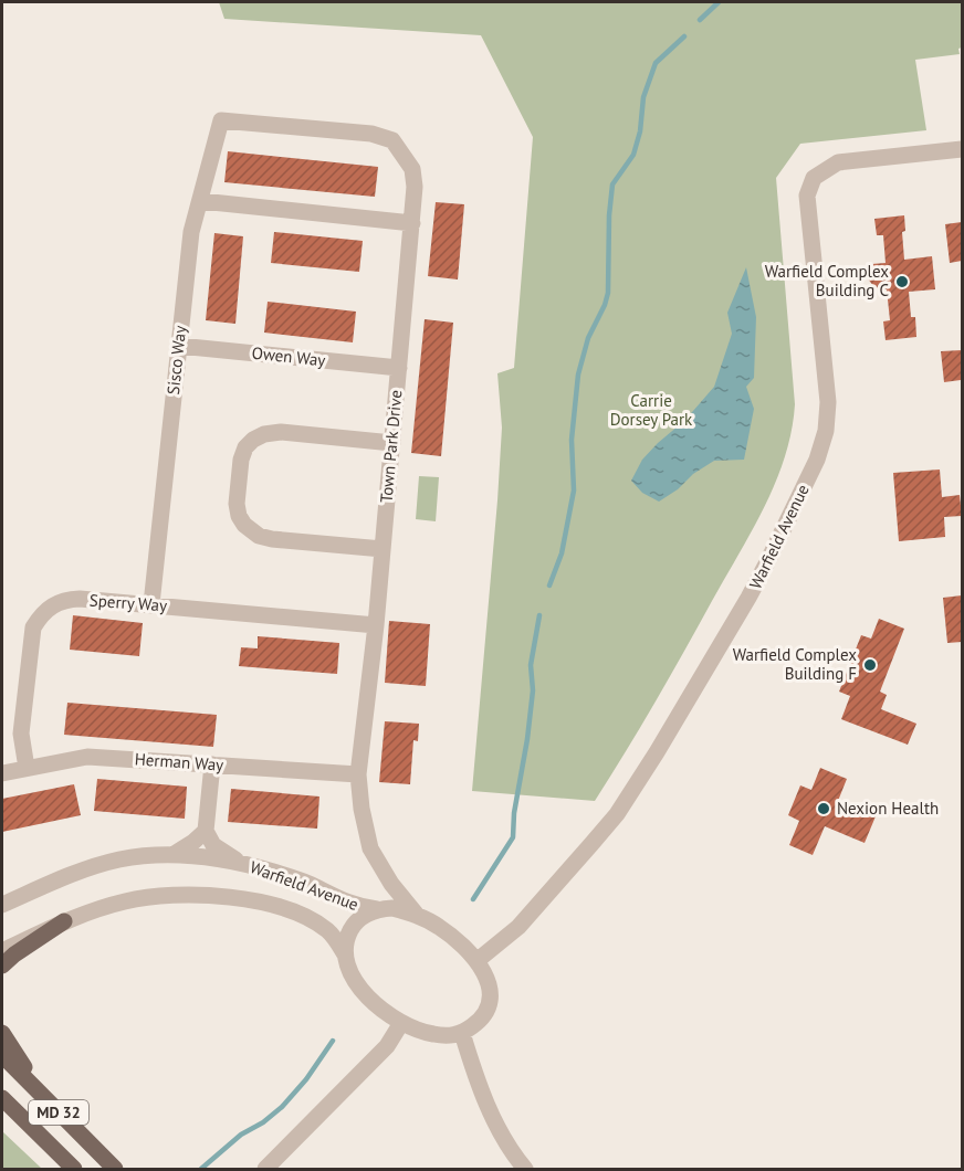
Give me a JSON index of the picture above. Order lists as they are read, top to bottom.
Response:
{
  "streets": {
    "main road": ["MD 32"],
    "street": [
      "Owen Way",
      "Sisco Way",
      "Town Park Drive",
      "Warfield Avenue",
      "Sperry Way",
      "Herman Way"
    ]
  },
  "crossings": [
    ["Owen Way", "Sisco Way"],
    ["Owen Way", "Town Park Drive"],
    ["Sisco Way", "Town Park Drive"],
    ["Sisco Way", "Sperry Way"],
    ["Town Park Drive", "Warfield Avenue"],
    ["Town Park Drive", "Sperry Way"],
    ["Town Park Drive", "Herman Way"],
    ["Sperry Way", "Herman Way"]
  ],
  "parks": ["Carrie Dorsey Park"],
  "places": ["Warfield Complex Building C", "Warfield Complex Building F", "Nexion Health"]
}
